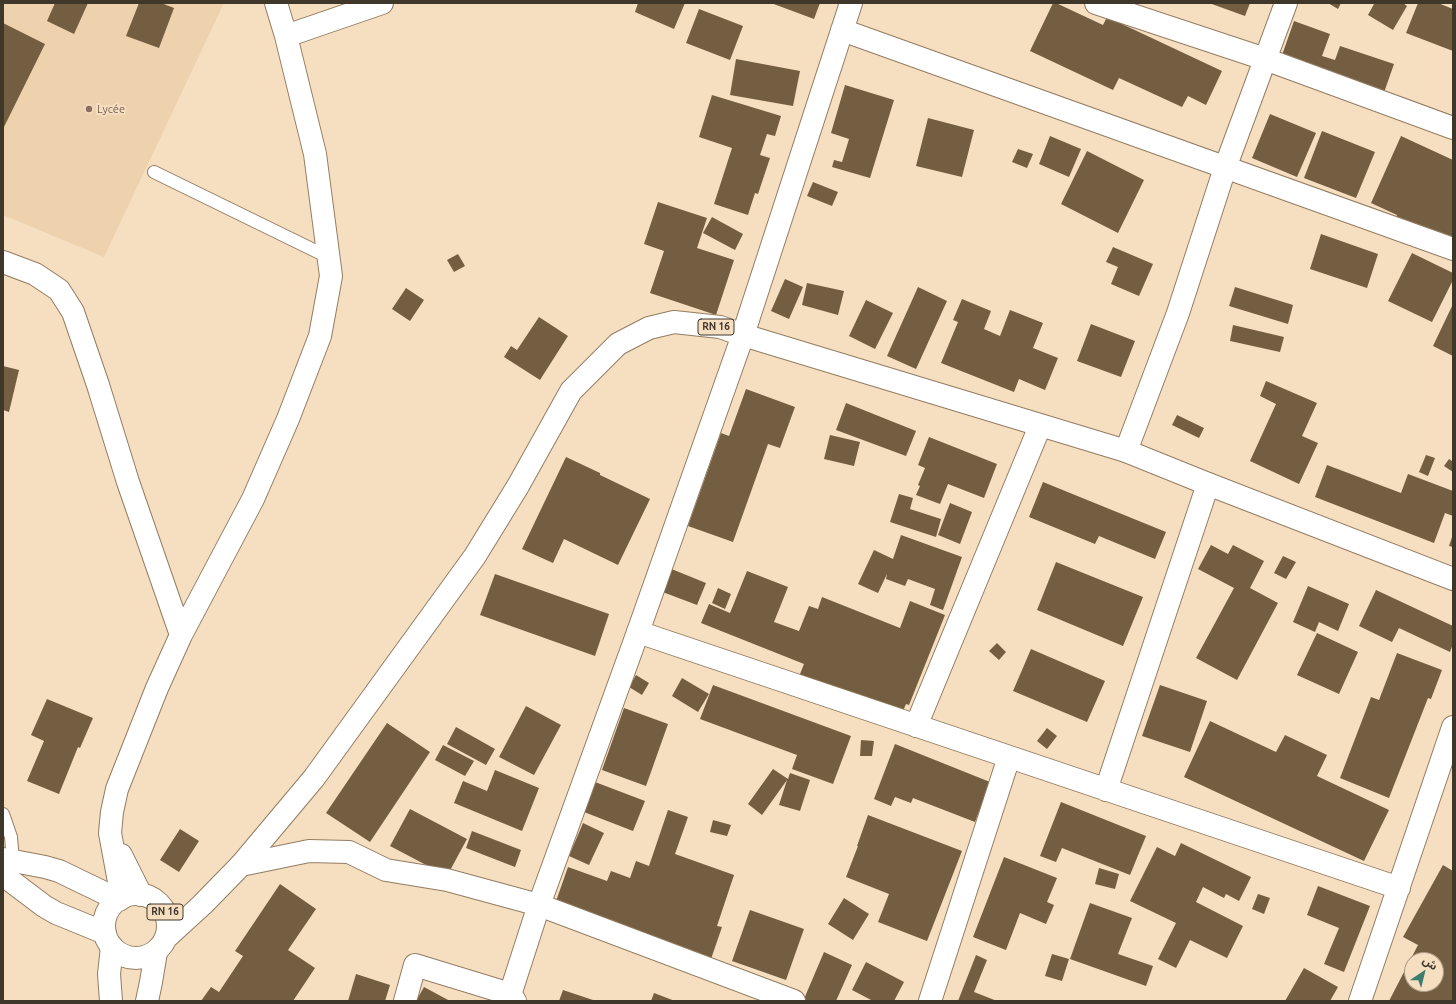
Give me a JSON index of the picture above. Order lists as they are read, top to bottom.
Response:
{
  "streets": {
    "street": ["RN 16"]
  },
  "places": ["Lycée"],
  "north": "top right"
}
